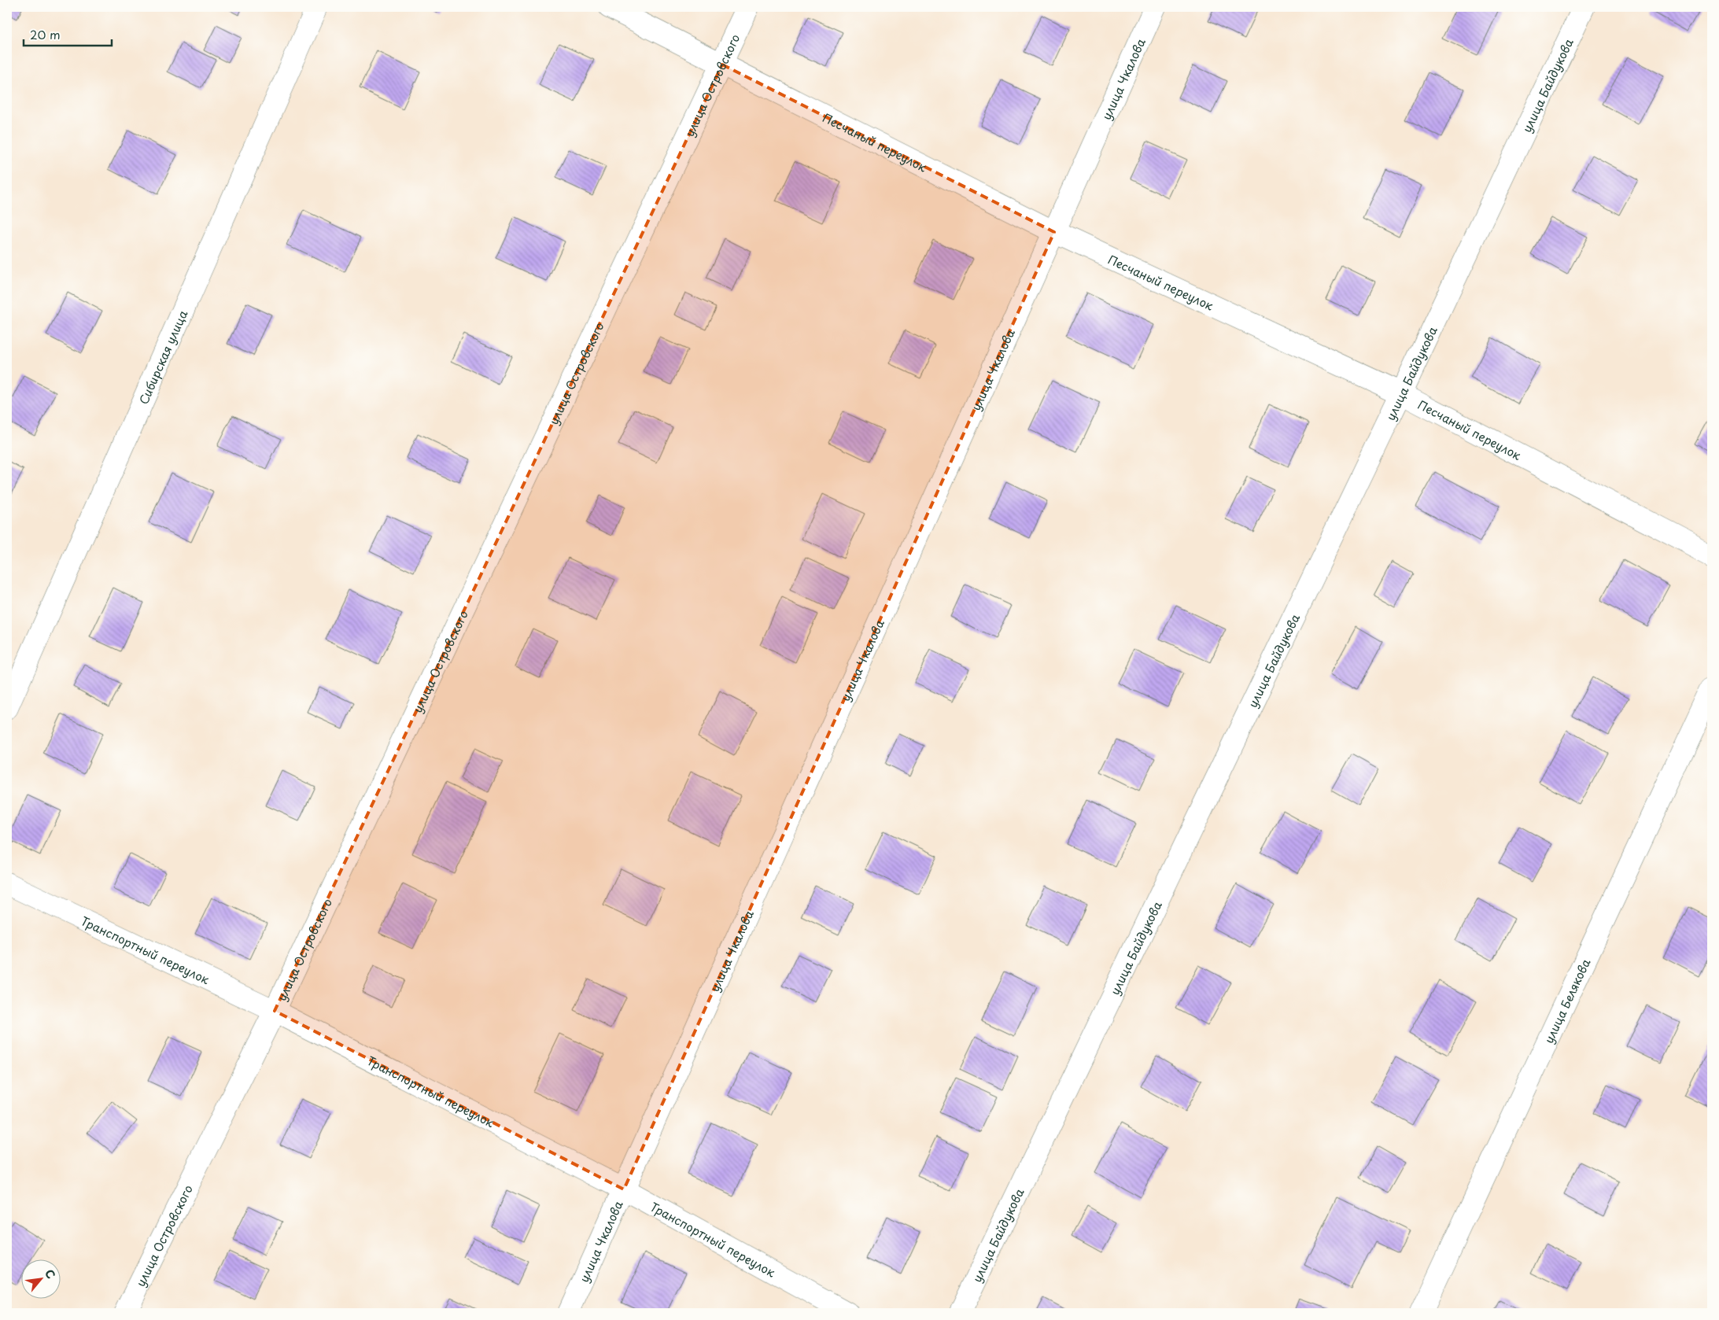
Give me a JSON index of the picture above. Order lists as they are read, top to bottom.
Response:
{
  "streets": {
    "street": [
      "улица Чкалова",
      "улица Островского",
      "улица Байдукова",
      "Песчаный переулок",
      "Сибирская улица",
      "Транспортный переулок",
      "улица Белякова"
    ]
  },
  "crossings": [
    ["улица Чкалова", "Песчаный переулок"],
    ["улица Чкалова", "Транспортный переулок"],
    ["улица Островского", "Песчаный переулок"],
    ["улица Островского", "Транспортный переулок"],
    ["улица Байдукова", "Песчаный переулок"]
  ],
  "scale_bar": "20 m",
  "north": "top right"
}
